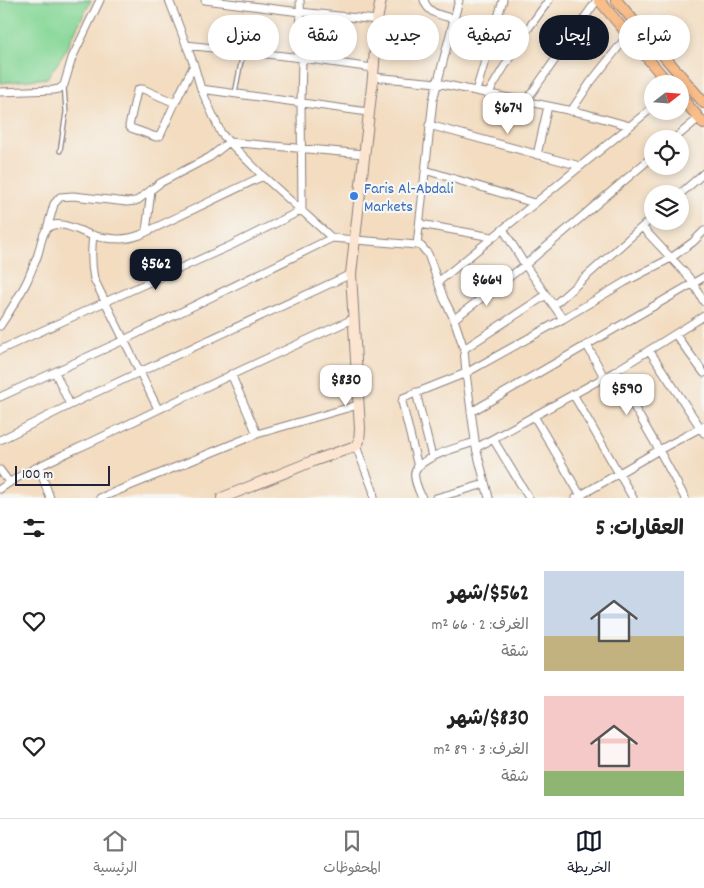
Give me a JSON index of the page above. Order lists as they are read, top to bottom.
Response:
{
  "places": ["Faris Al-Abdali Markets"],
  "scale_bar": "100 m",
  "north": "right",
  "page": {
    "chip": [
      "شراء",
      "إيجار",
      "تصفية",
      "جديد",
      "شقة",
      "منزل"
    ],
    "price": [
      "$674",
      "$562",
      "$664",
      "$830",
      "$590"
    ],
    "scale": "100 m",
    "heading": "العقارات: 5",
    "list": [
      {
        "name": "$562/شهر",
        "note": "الغرف: 2 · 66 m² · شقة"
      },
      {
        "name": "$830/شهر",
        "note": "الغرف: 3 · 89 m² · شقة"
      }
    ],
    "tabs": ["الخريطة", "المحفوظات", "الرئيسية"]
  }
}
